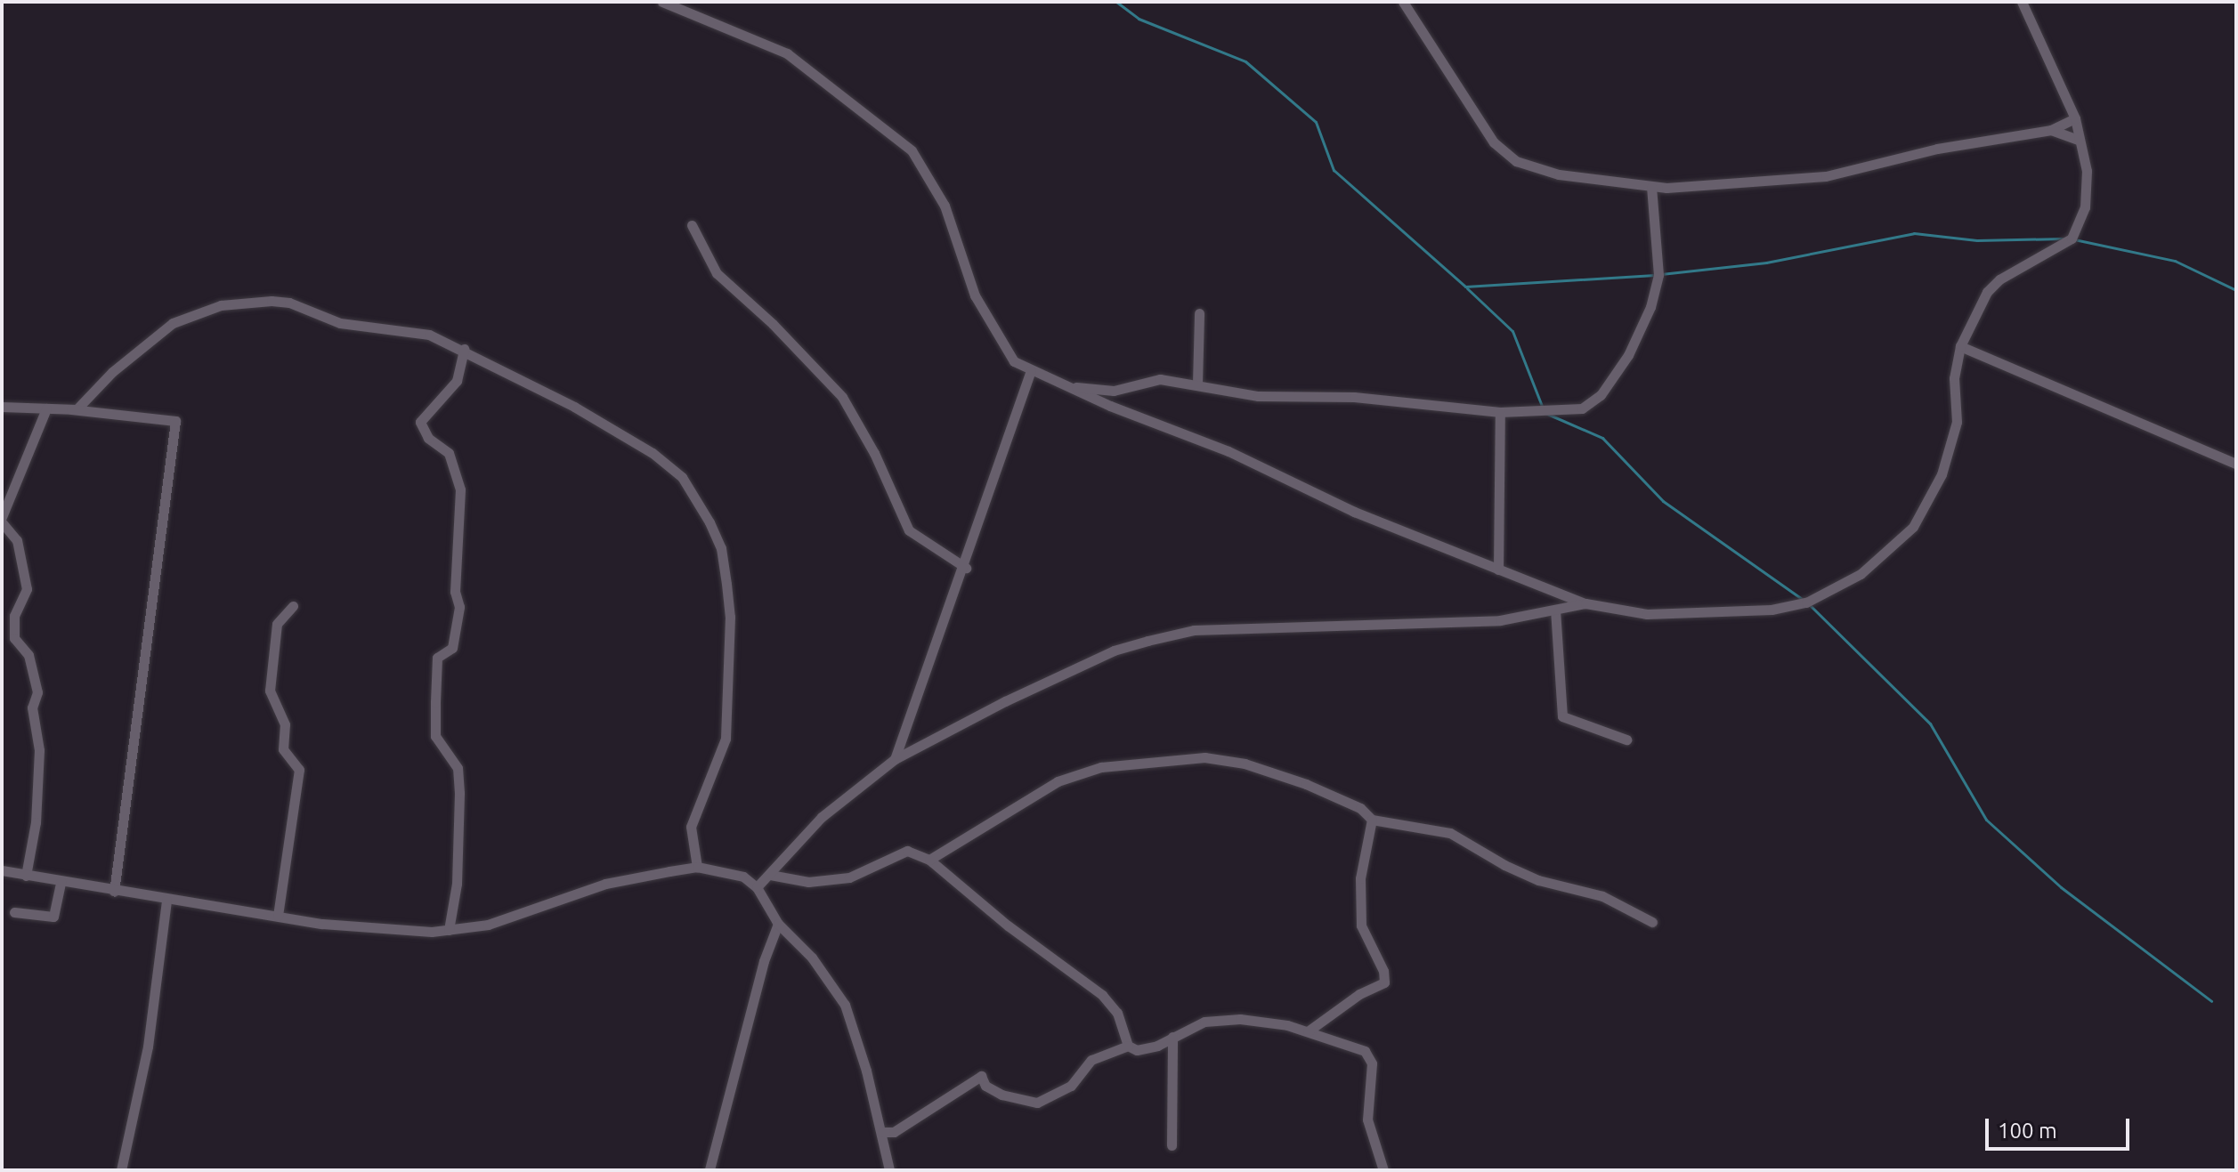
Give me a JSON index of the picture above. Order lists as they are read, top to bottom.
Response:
{
  "scale_bar": "100 m"
}
